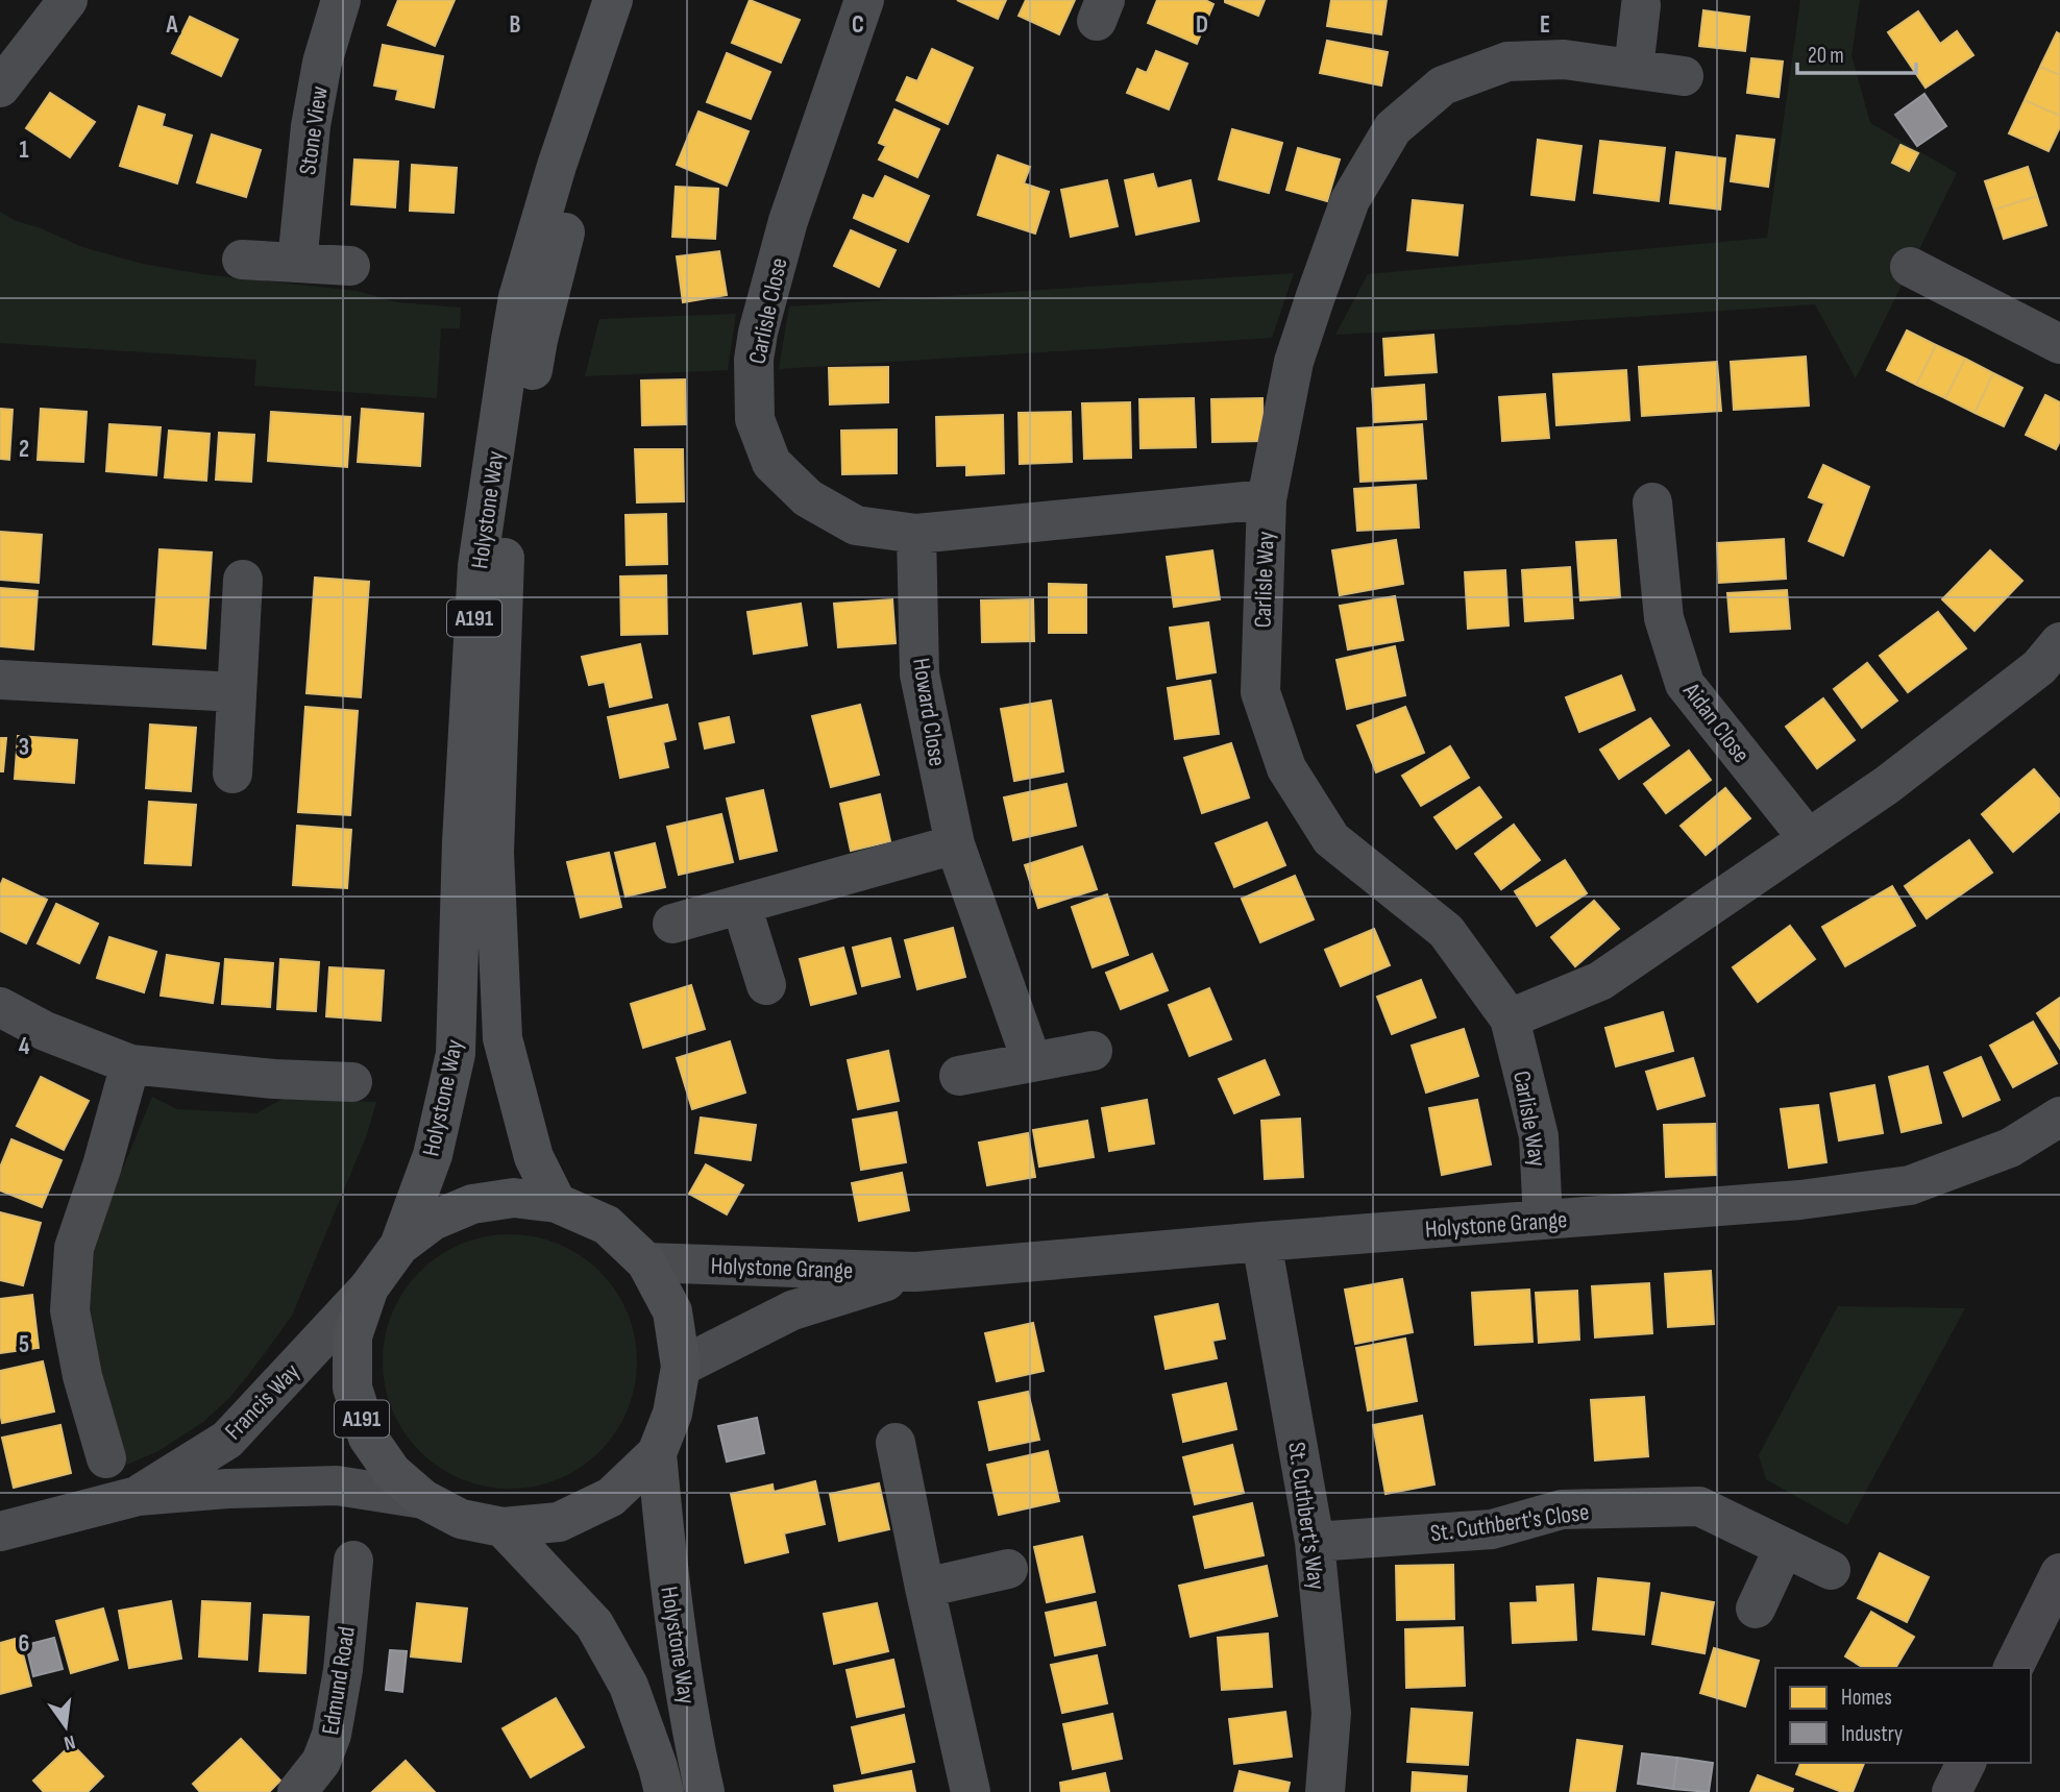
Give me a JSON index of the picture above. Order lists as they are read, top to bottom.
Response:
{
  "streets": {
    "main road": ["Holystone Way", "A191"],
    "street": [
      "Stone View",
      "Carlisle Close",
      "Carlisle Way",
      "Howard Close",
      "Aidan Close",
      "Holystone Grange",
      "Francis Way",
      "St. Cuthbert's Way",
      "St. Cuthbert's Close",
      "Edmund Road"
    ]
  },
  "crossings": [
    ["Carlisle Close", "Carlisle Way"],
    ["Carlisle Close", "Howard Close"],
    ["Holystone Way", "Holystone Grange"],
    ["Holystone Way", "Francis Way"],
    ["Carlisle Way", "Holystone Grange"],
    ["Holystone Grange", "St. Cuthbert's Way"],
    ["St. Cuthbert's Way", "St. Cuthbert's Close"]
  ],
  "legend": ["Homes", "Industry"],
  "scale_bar": "20 m",
  "north": "bottom",
  "grid": {
    "columns": [
      "A",
      "B",
      "C",
      "D",
      "E"
    ],
    "rows": [
      "1",
      "2",
      "3",
      "4",
      "5",
      "6"
    ]
  }
}
